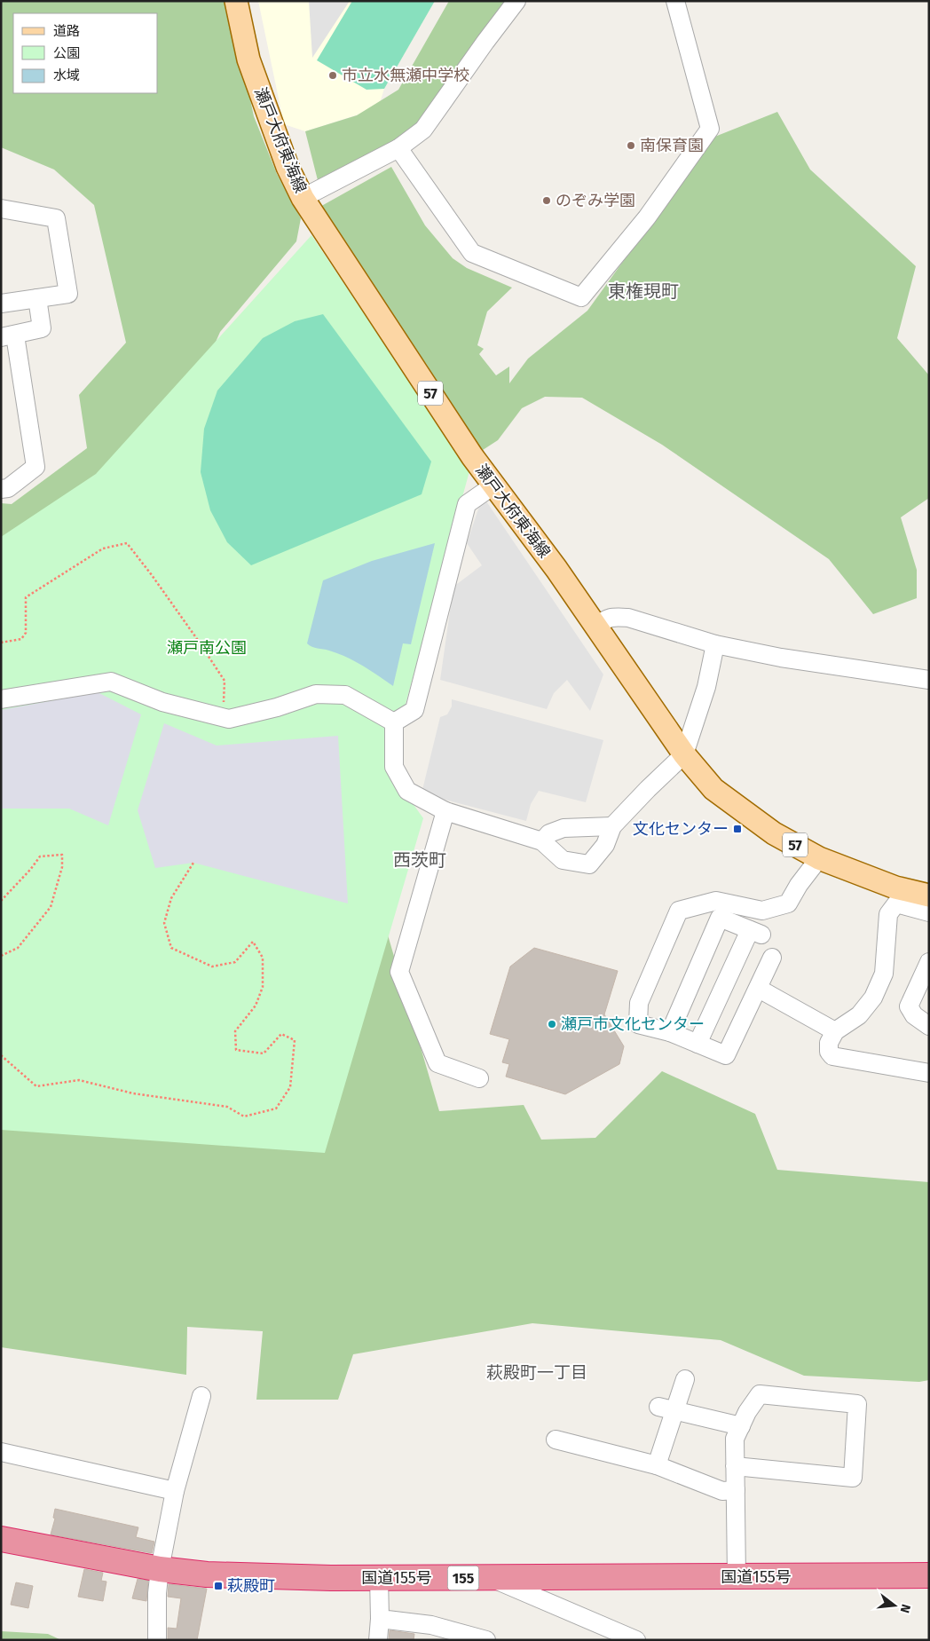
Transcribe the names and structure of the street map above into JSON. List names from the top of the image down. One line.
{"streets":{"highway":["国道155号","155"],"main road":["瀬戸大府東海線","57"]},"districts":["東権現町","西茨町","萩殿町一丁目"],"parks":["瀬戸南公園"],"places":{"other":["市立水無瀬中学校","南保育園","のぞみ学園","瀬戸市文化センター"],"transit":["文化センター","萩殿町"]},"legend":["道路","公園","水域"],"north":"right"}
